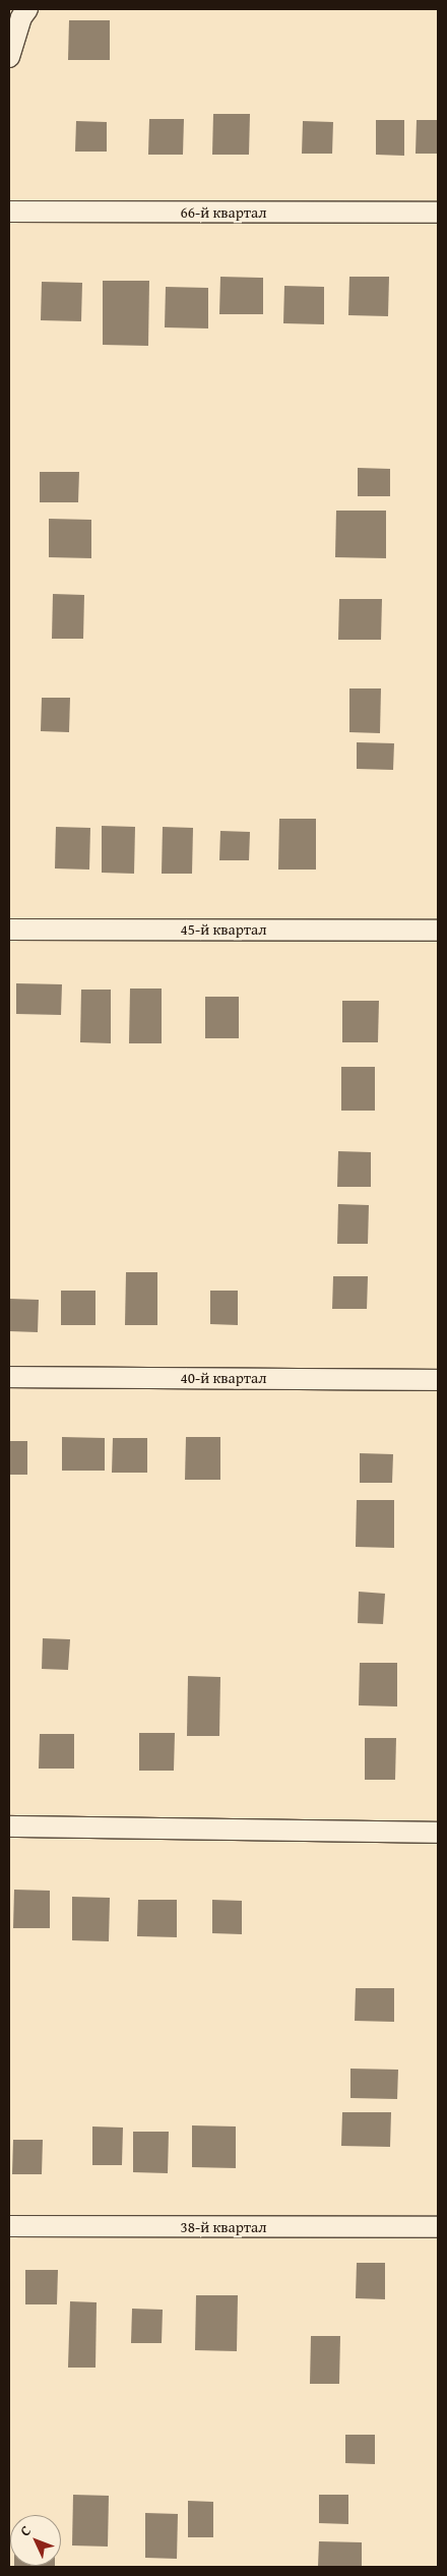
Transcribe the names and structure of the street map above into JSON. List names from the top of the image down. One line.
{"streets":{"street":["66-й квартал","45-й квартал","40-й квартал","38-й квартал"]},"north":"top left"}
